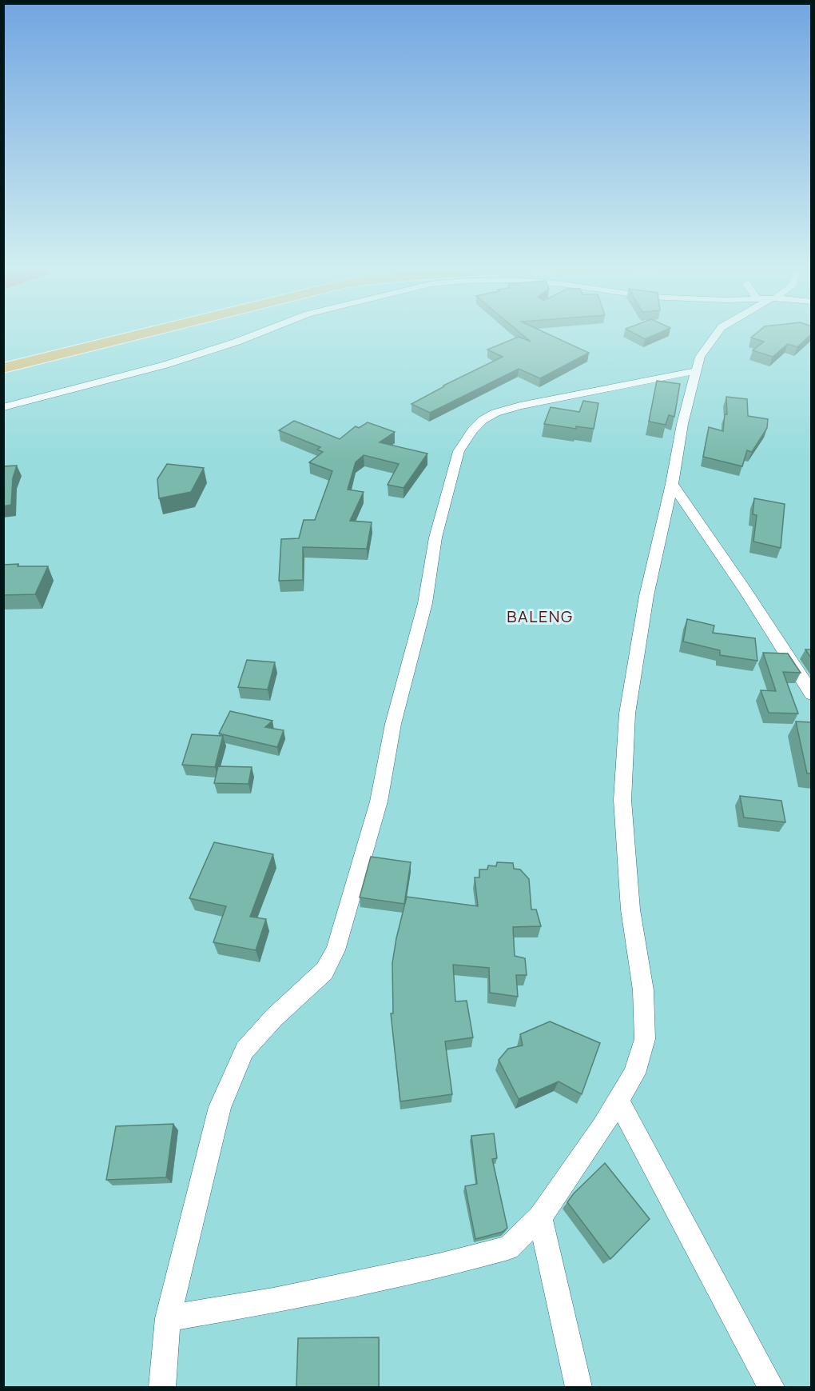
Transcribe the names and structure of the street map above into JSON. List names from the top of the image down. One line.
{"districts":["BALENG"]}
